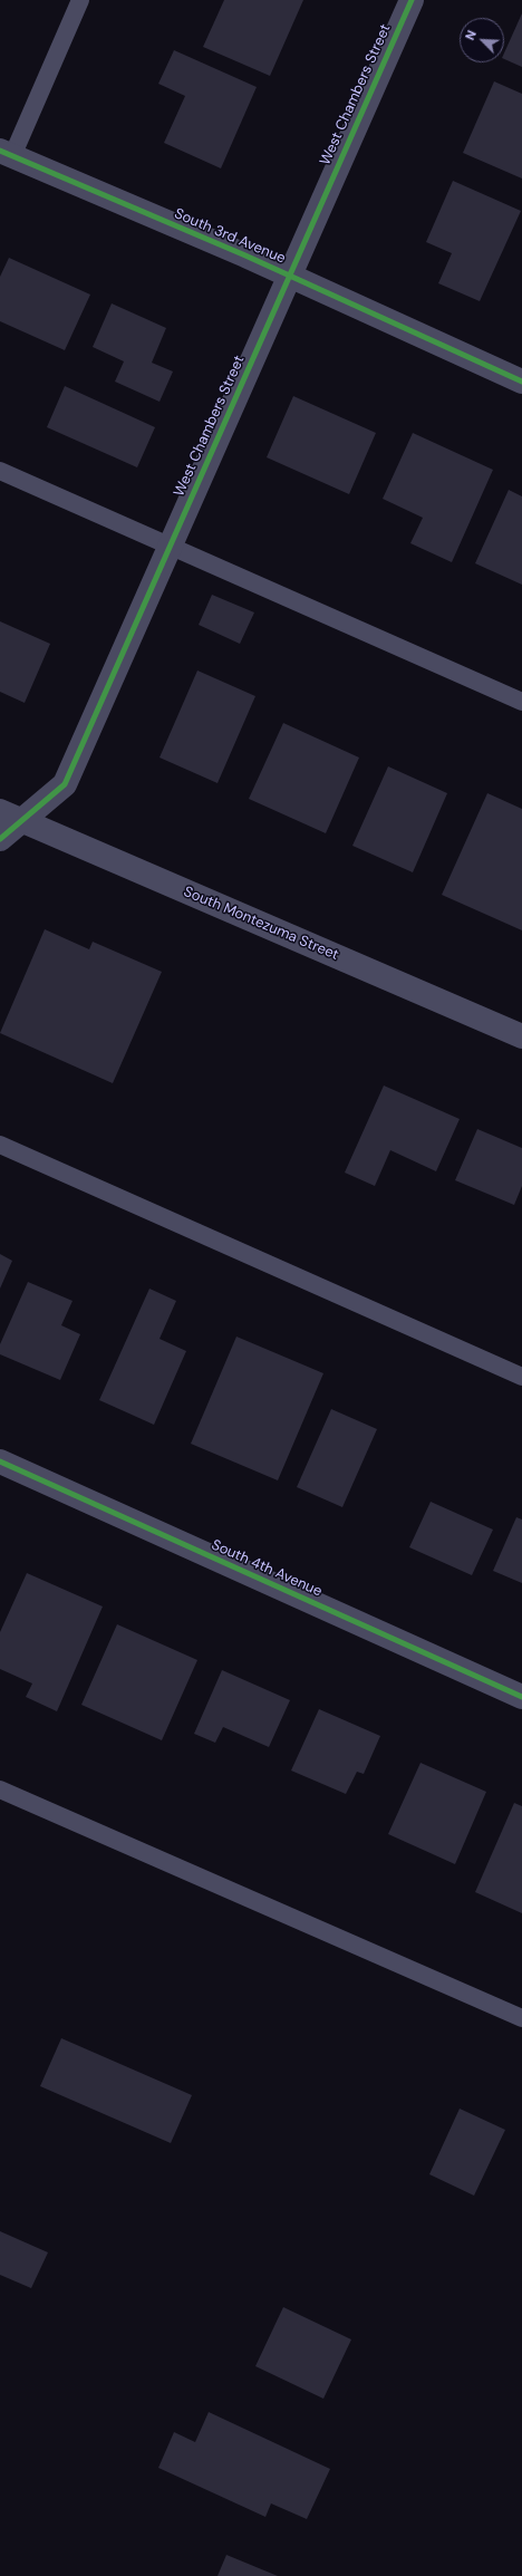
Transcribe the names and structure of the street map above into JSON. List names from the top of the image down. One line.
{"streets":{"street":["West Chambers Street","South 3rd Avenue","South Montezuma Street","South 4th Avenue"]},"crossings":[["West Chambers Street","South 3rd Avenue"],["West Chambers Street","South Montezuma Street"]],"north":"top left"}
